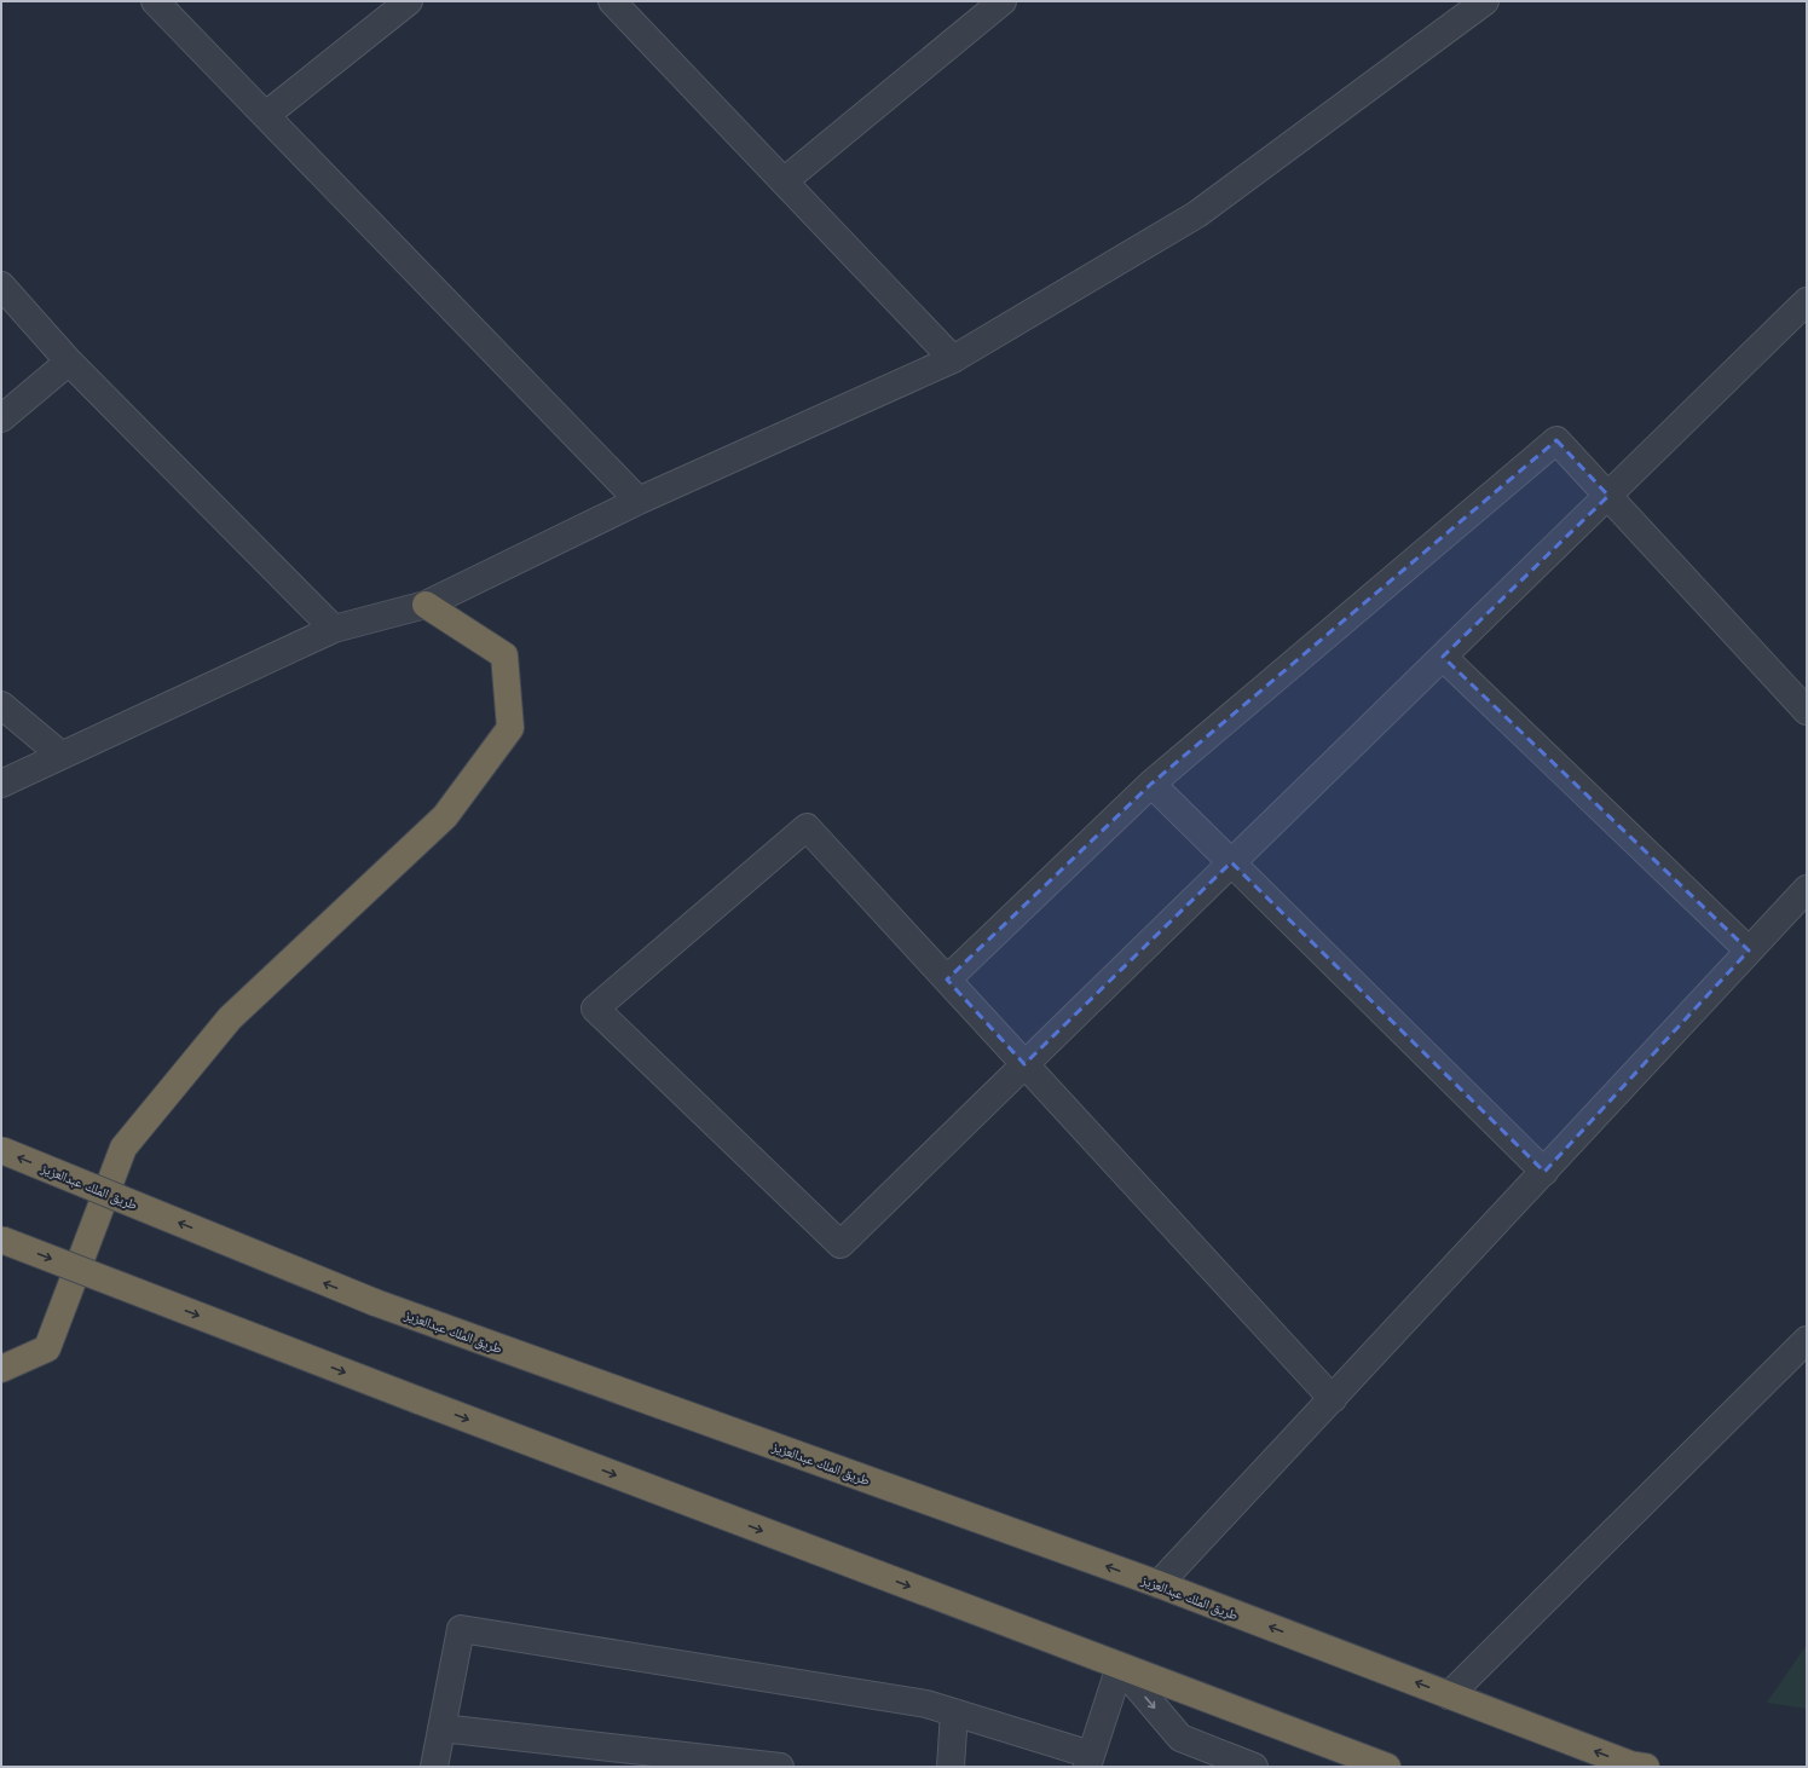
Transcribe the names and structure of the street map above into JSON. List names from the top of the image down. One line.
{"streets":{"highway":["طريق الملك عبدالعزيز"]}}
